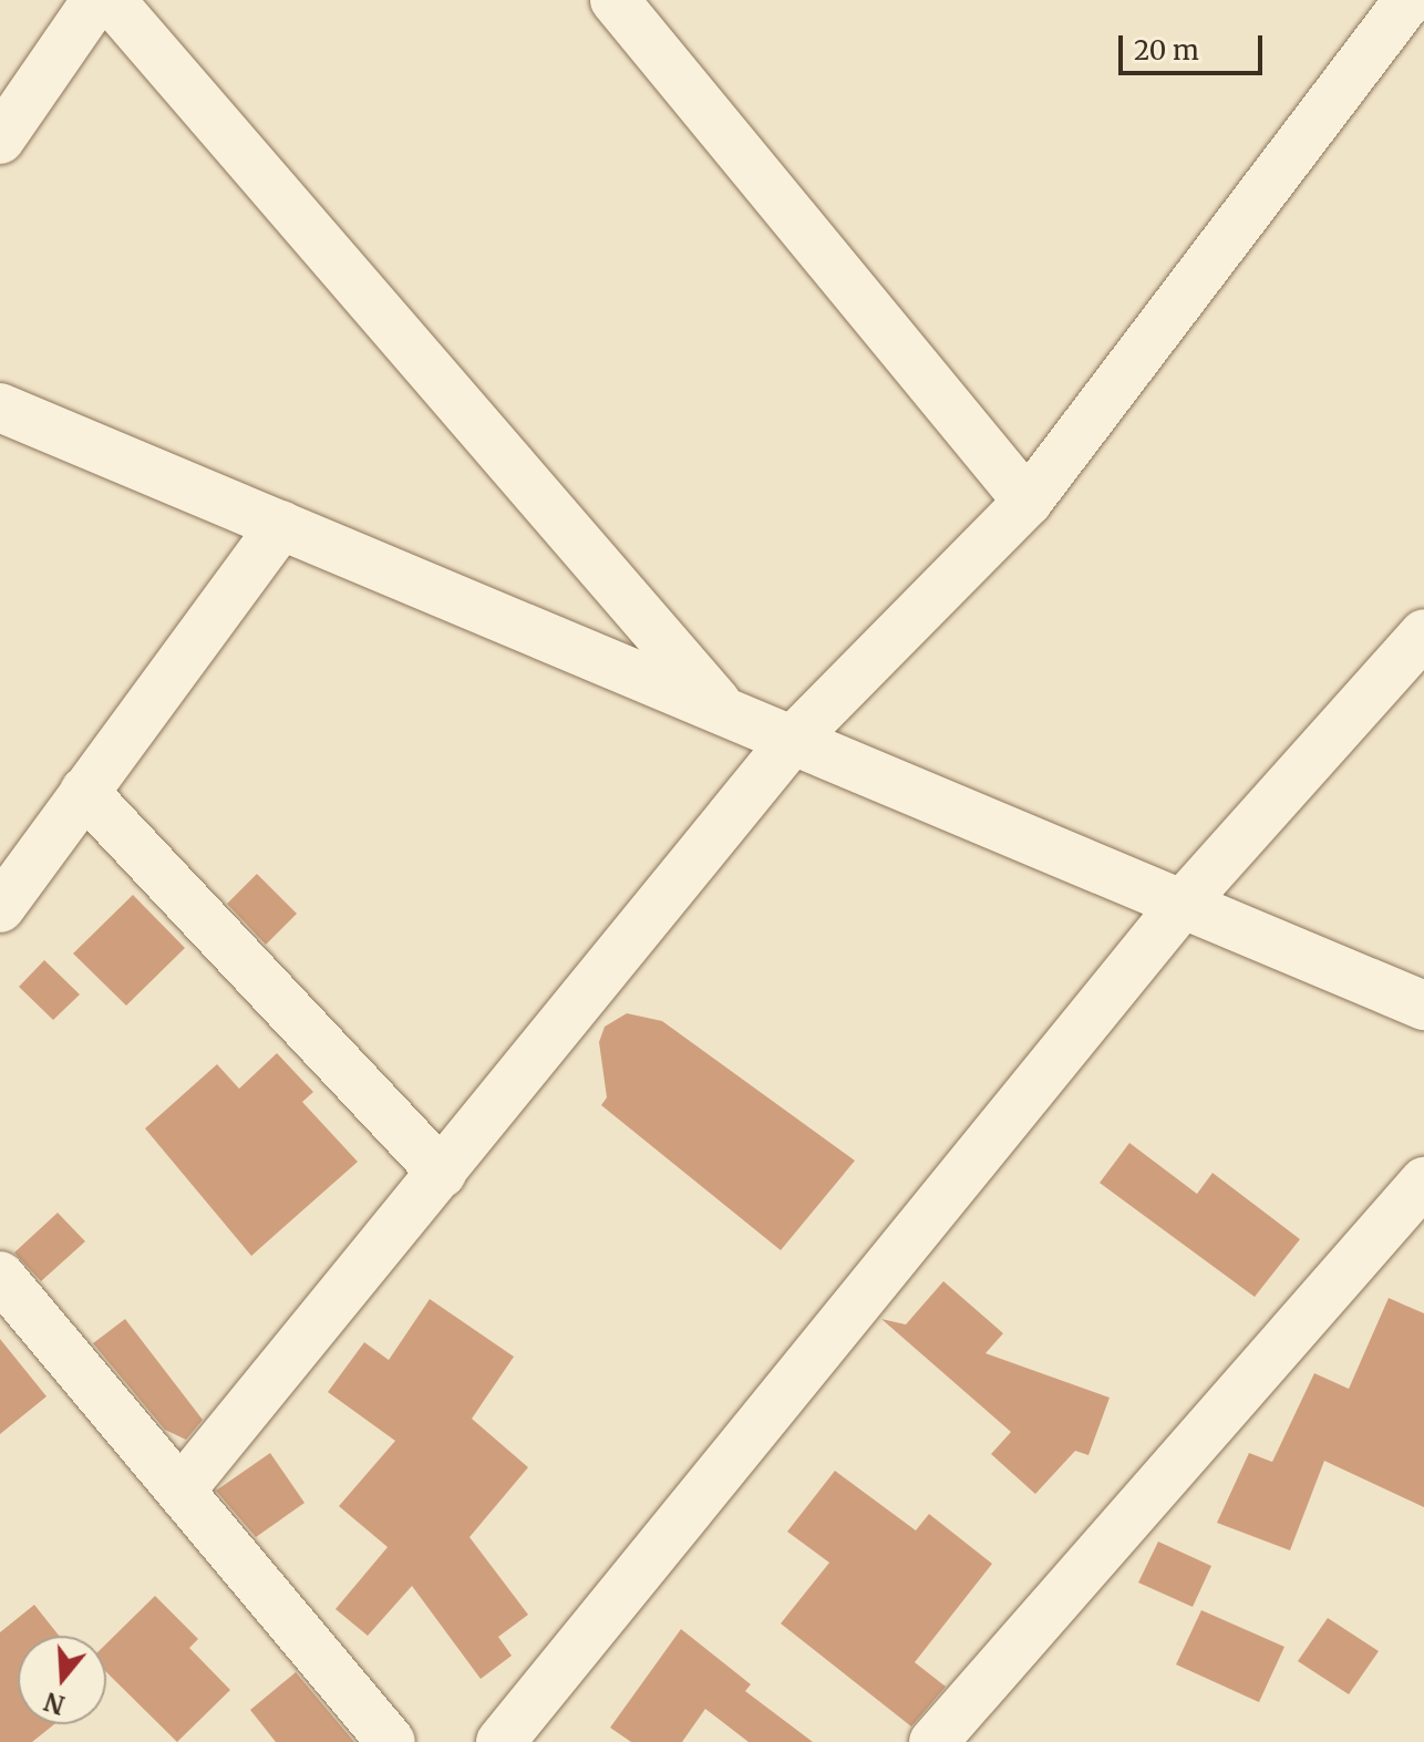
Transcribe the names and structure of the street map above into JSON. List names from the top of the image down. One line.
{"scale_bar":"20 m","north":"bottom"}
